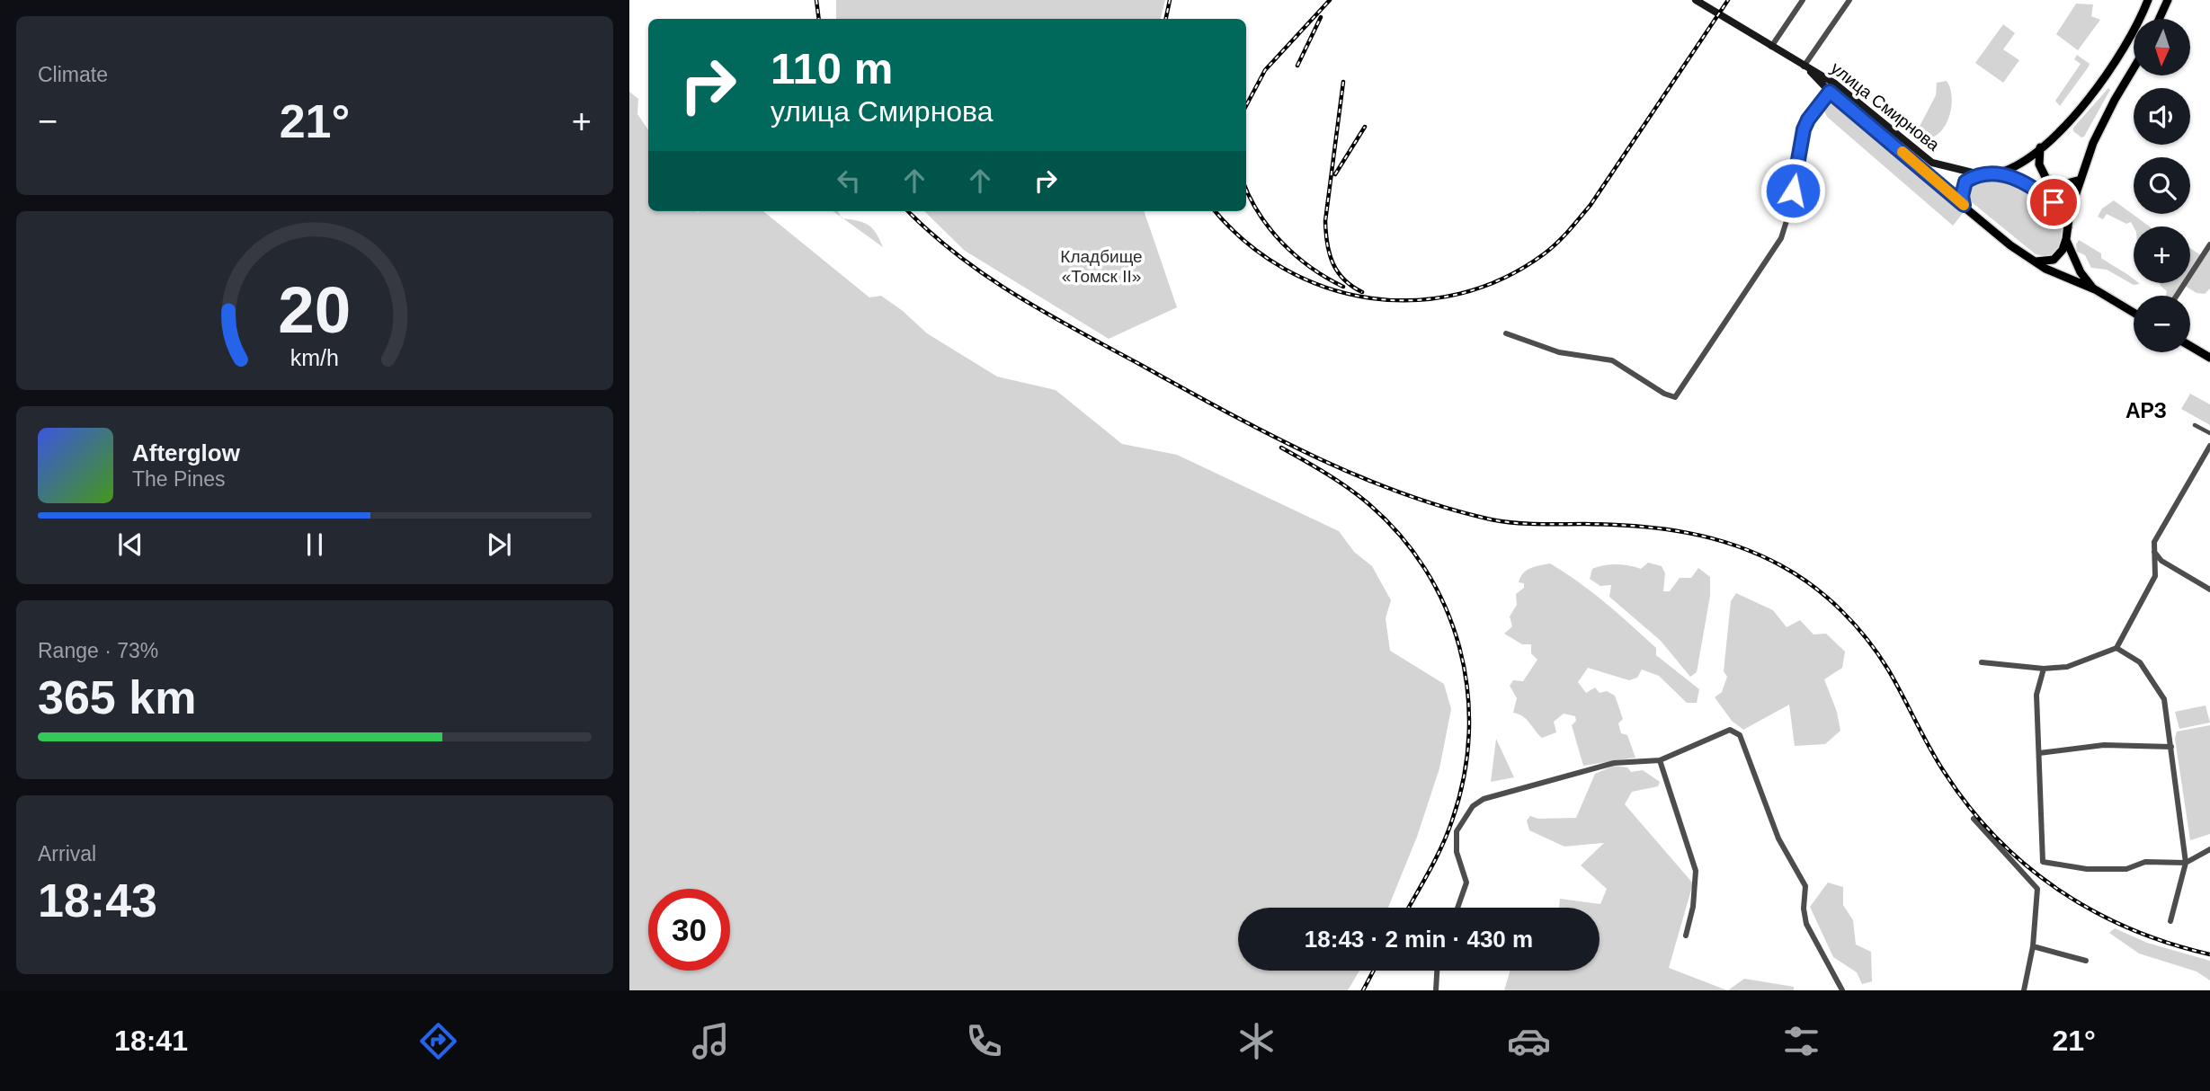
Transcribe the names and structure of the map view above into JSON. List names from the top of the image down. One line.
{"streets":{"main road":["улица Смирнова"]},"districts":["АРЗ"],"parks":["Кладбище «Томск II»"],"north":"bottom","page":{"tile":["Climate",["Range · 73%","365 km"],["Arrival","18:43"]],"map_buttons":["+","−"],"turn":["110 m","улица Смирнова"],"heat":["−","21°","+"],"song":["Afterglow","The Pines"],"limit":"30","trip":"18:43 · 2 min · 430 m","tabs":["18:41","21°"],"gauge":["20","km/h"]}}
